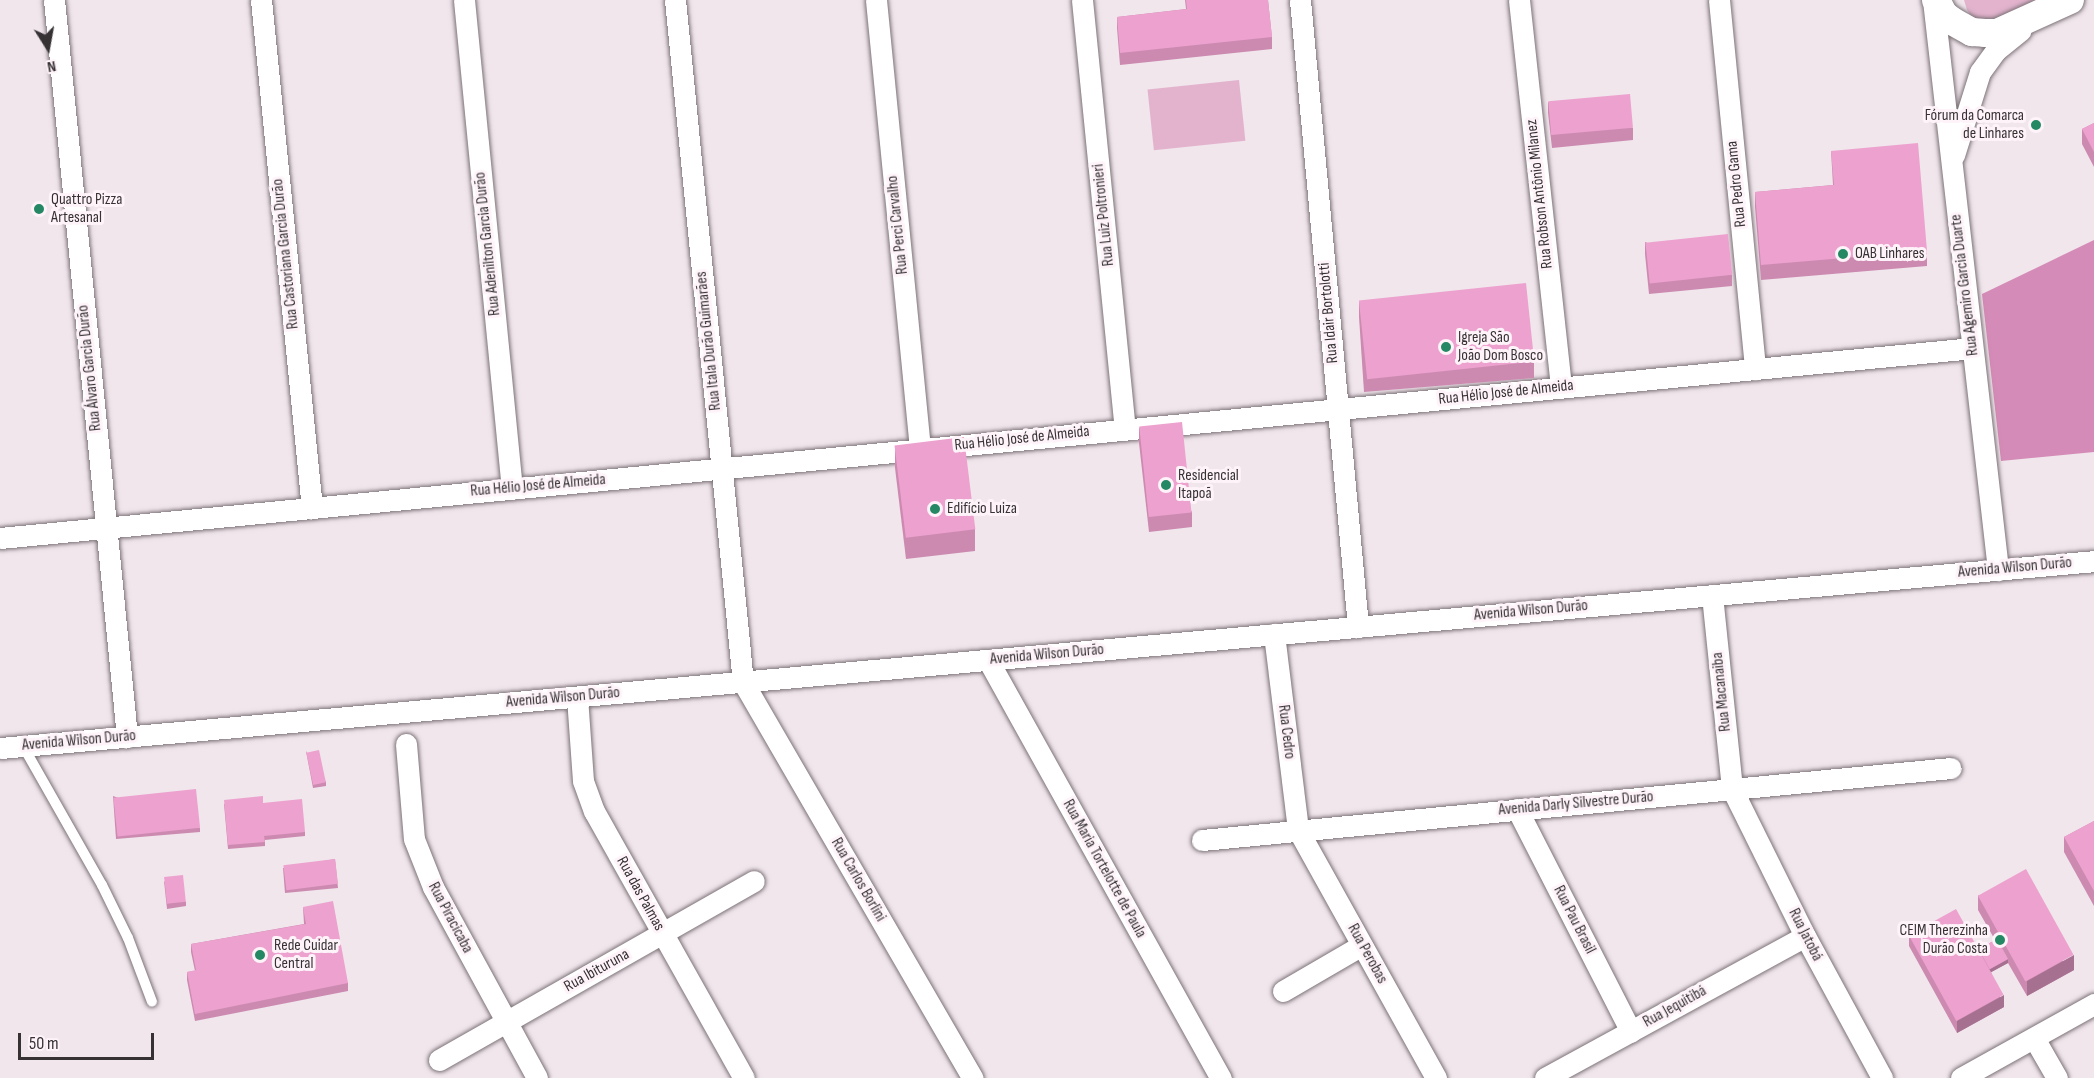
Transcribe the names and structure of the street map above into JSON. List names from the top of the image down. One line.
{"streets":{"street":["Rua Pedro Gama","Rua Robson Antônio Milanez","Rua Luiz Poltronieri","Rua Perci Carvalho","Rua Adenilton Garcia Durão","Rua Castoriana Garcia Durão","Rua Agemiro Garcia Duarte","Rua Idair Bortolotti","Rua Itala Durão Guimarães","Rua Álvaro Garcia Durão","Rua Hélio José de Almeida","Avenida Wilson Durão","Rua Macanaiba","Rua Cedro","Avenida Darly Silvestre Durão","Rua Maria Tortelotte de Paula","Rua Carlos Borlini","Rua das Palmas","Rua Piracicaba","Rua Pau Brasil","Rua Jatobá","Rua Perobas","Rua Ibituruna","Rua Jequitibá"]},"crossings":[["Rua Pedro Gama","Rua Hélio José de Almeida"],["Rua Robson Antônio Milanez","Rua Hélio José de Almeida"],["Rua Luiz Poltronieri","Rua Hélio José de Almeida"],["Rua Perci Carvalho","Rua Hélio José de Almeida"],["Rua Adenilton Garcia Durão","Rua Hélio José de Almeida"],["Rua Castoriana Garcia Durão","Rua Hélio José de Almeida"],["Rua Agemiro Garcia Duarte","Rua Hélio José de Almeida"],["Rua Agemiro Garcia Duarte","Avenida Wilson Durão"],["Rua Idair Bortolotti","Rua Hélio José de Almeida"],["Rua Idair Bortolotti","Avenida Wilson Durão"],["Rua Itala Durão Guimarães","Rua Hélio José de Almeida"],["Rua Itala Durão Guimarães","Avenida Wilson Durão"],["Rua Itala Durão Guimarães","Rua Carlos Borlini"],["Rua Álvaro Garcia Durão","Rua Hélio José de Almeida"],["Rua Álvaro Garcia Durão","Avenida Wilson Durão"],["Avenida Wilson Durão","Rua Macanaiba"],["Avenida Wilson Durão","Rua Cedro"],["Avenida Wilson Durão","Rua Maria Tortelotte de Paula"],["Avenida Wilson Durão","Rua Carlos Borlini"],["Avenida Wilson Durão","Rua das Palmas"],["Rua Macanaiba","Avenida Darly Silvestre Durão"],["Rua Macanaiba","Rua Jatobá"],["Rua Cedro","Avenida Darly Silvestre Durão"],["Rua Cedro","Rua Perobas"],["Avenida Darly Silvestre Durão","Rua Pau Brasil"],["Avenida Darly Silvestre Durão","Rua Jatobá"],["Avenida Darly Silvestre Durão","Rua Perobas"],["Rua das Palmas","Rua Ibituruna"],["Rua Piracicaba","Rua Ibituruna"],["Rua Pau Brasil","Rua Jequitibá"],["Rua Jatobá","Rua Jequitibá"]],"places":["Fórum da Comarca de Linhares","Quattro Pizza Artesanal","OAB Linhares","Igreja São João Dom Bosco","Residencial Itapoã","Edifício Luiza","CEIM Therezinha Durão Costa","Rede Cuidar Central"],"scale_bar":"50 m","north":"bottom"}
